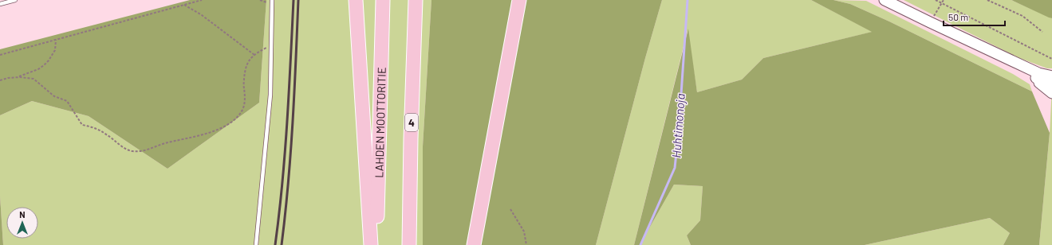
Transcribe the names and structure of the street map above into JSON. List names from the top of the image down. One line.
{"streets":{"highway":["LAHDEN MOOTTORITIE","4"]},"water":["Huhtimonoja"],"scale_bar":"50 m","north":"top"}
